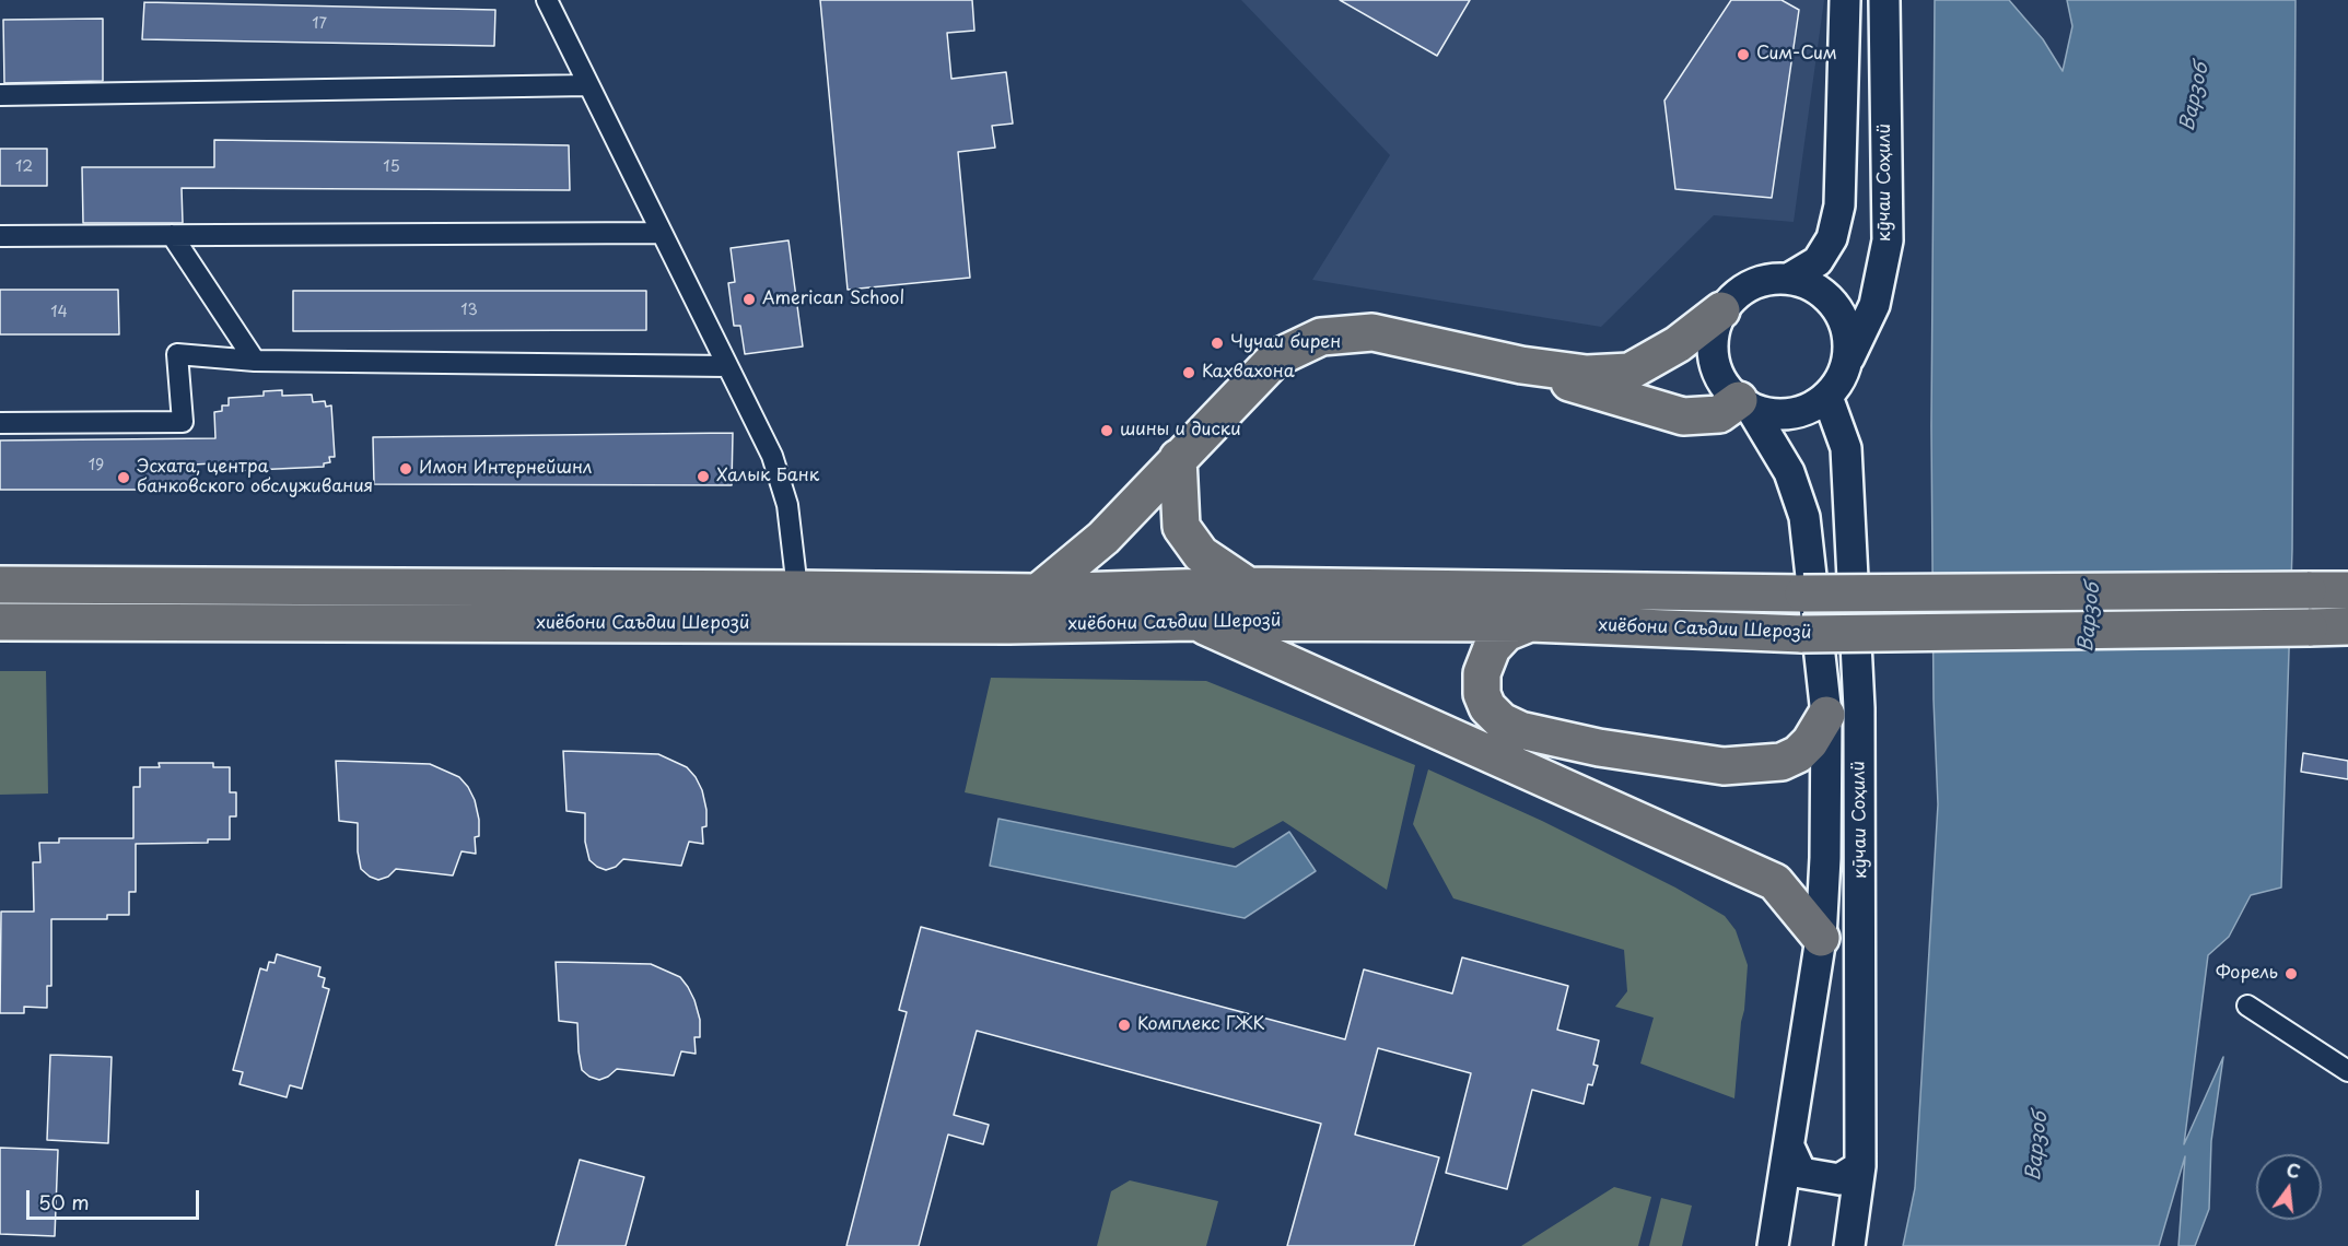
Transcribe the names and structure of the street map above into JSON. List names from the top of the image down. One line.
{"streets":{"highway":["хиёбони Саъдии Шерозӣ"],"main road":["кӯчаи Соҳилӣ"]},"water":["Варзоб"],"places":["Сим-Сим","American School","Чучаи бирен","Кахвахона","шины и диски","Имон Интернейшнл","Халык Банк","Эсхата, центра банковского обслуживания","Форель","Комплекс ГЖК"],"house_numbers":["17","12","15","13","14","19"],"scale_bar":"50 m","north":"top"}
